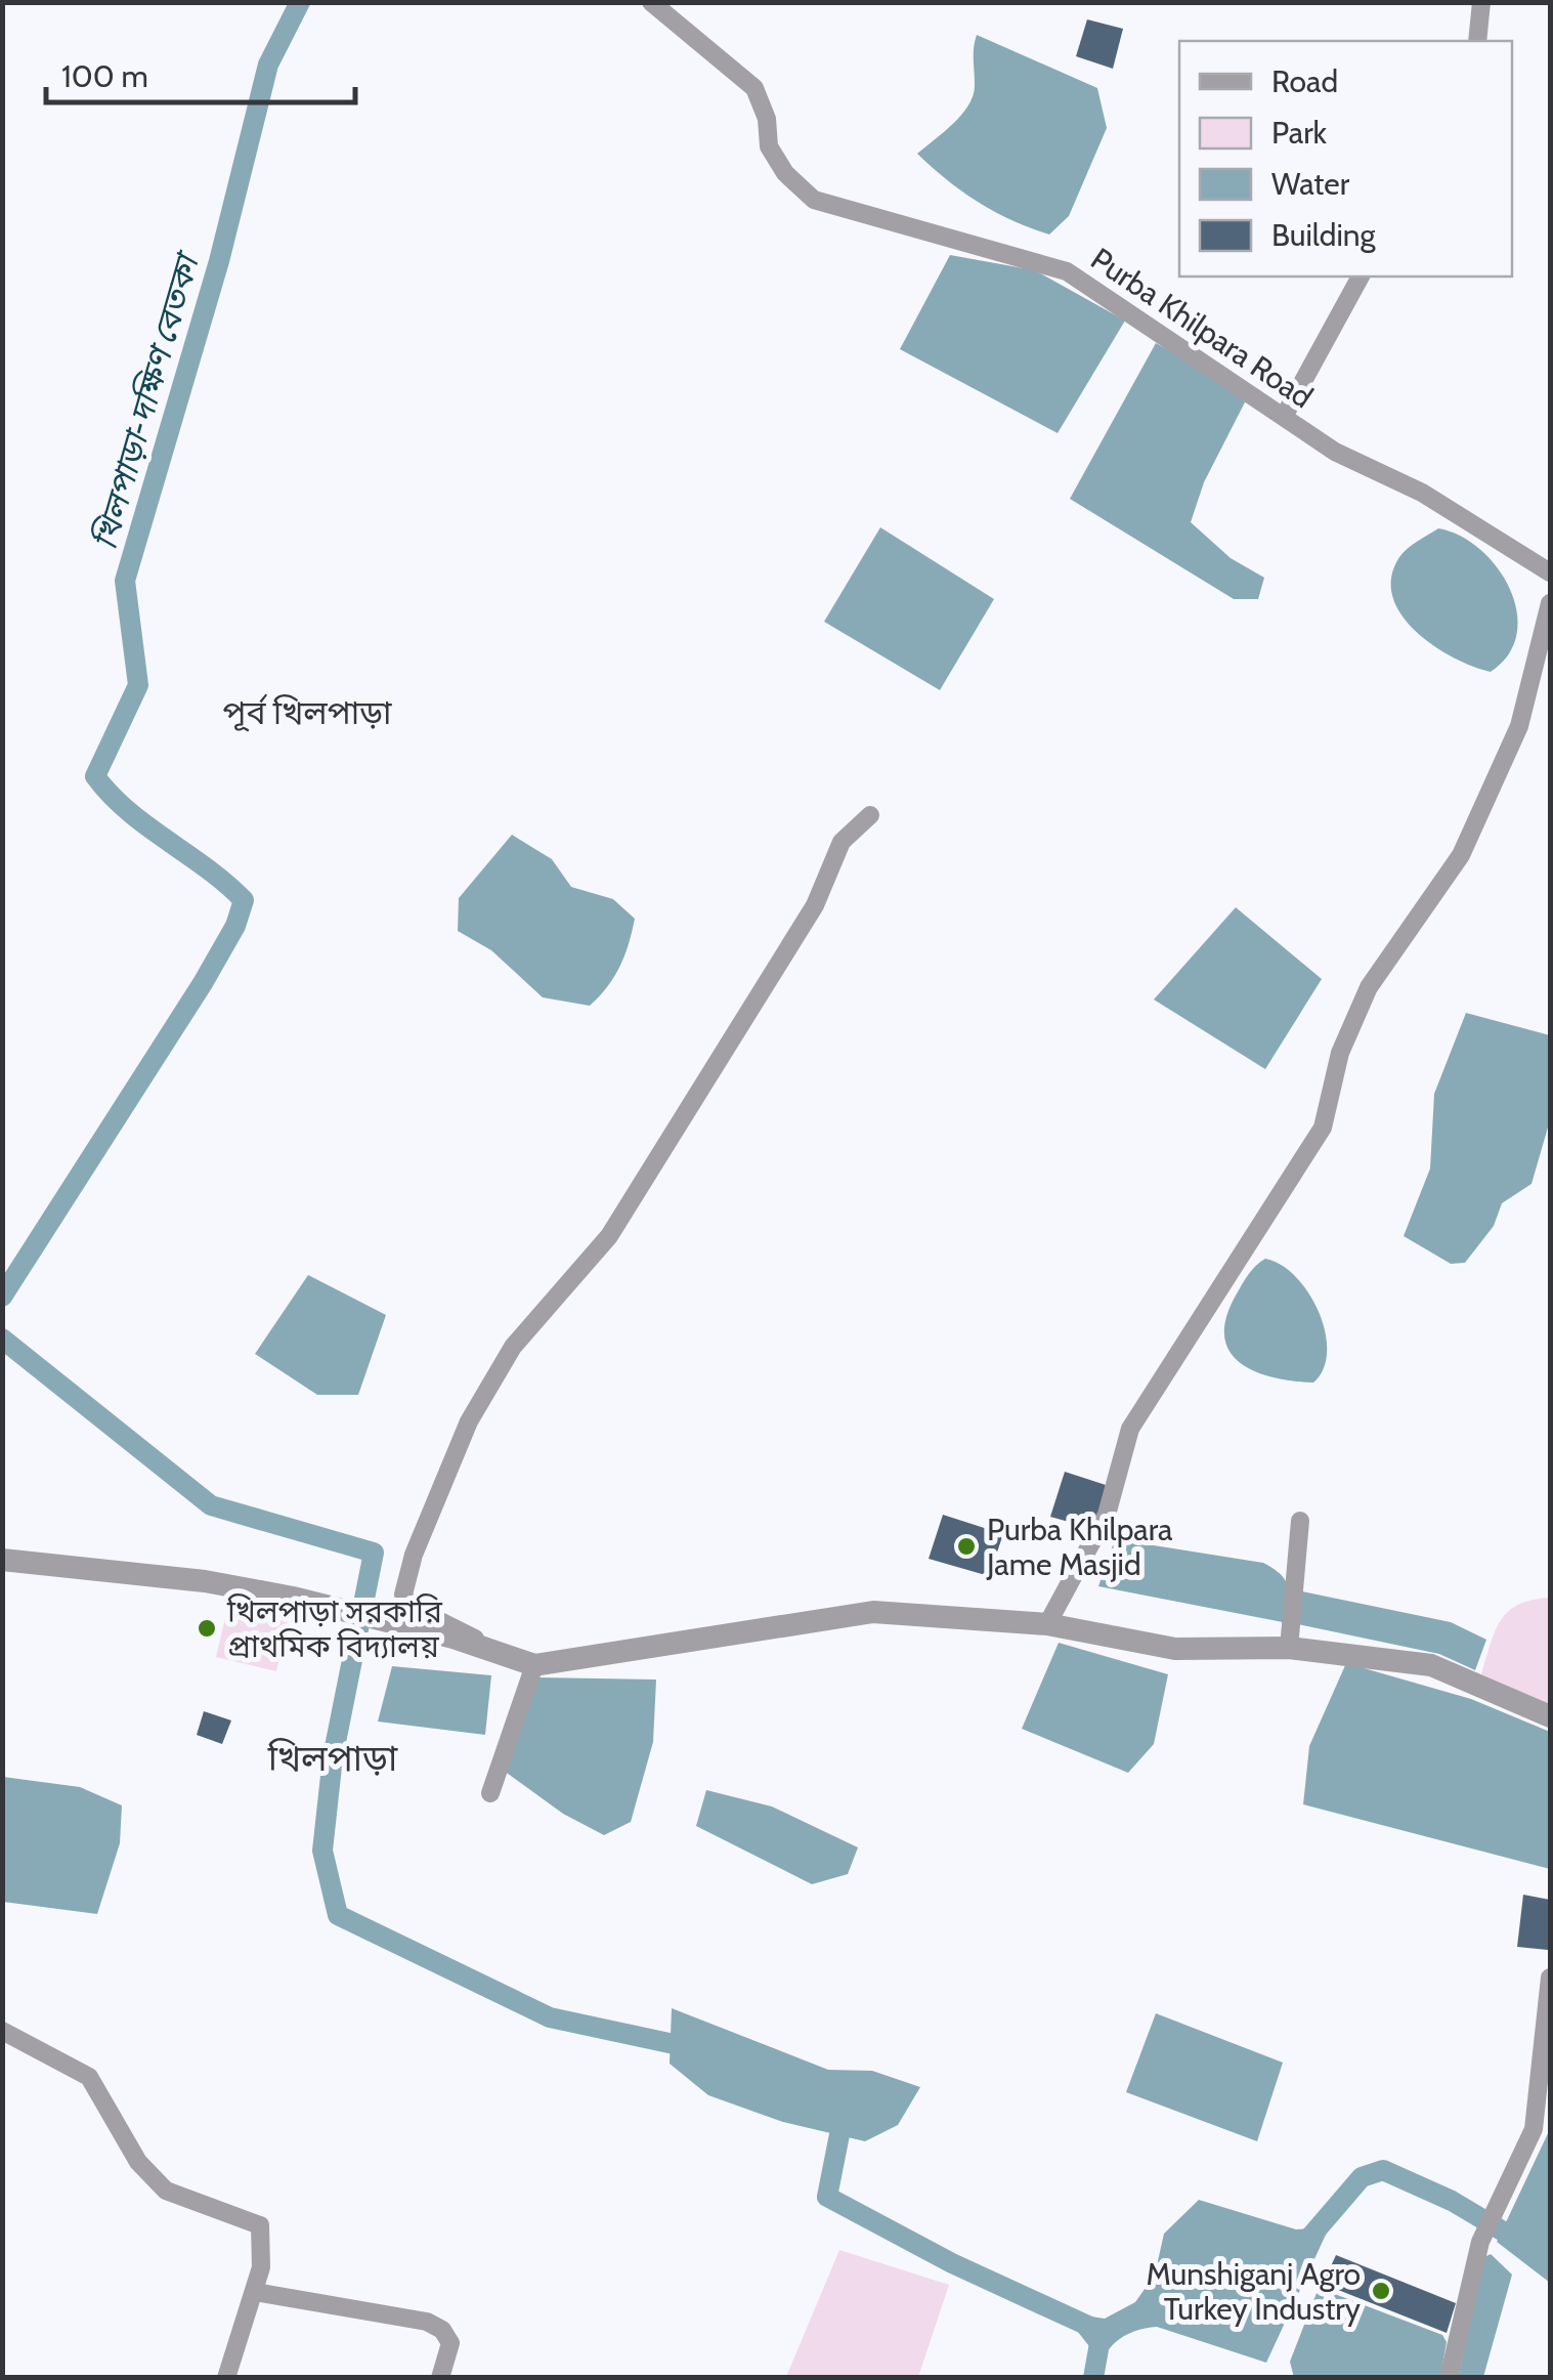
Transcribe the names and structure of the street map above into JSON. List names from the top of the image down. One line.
{"streets":{"street":["Purba Khilpara Road"]},"districts":["পূর্ব খিলপাড়া","খিলপাড়া"],"water":["খিলপাড়া-দক্ষিণ বেতকা"],"places":["Purba Khilpara Jame Masjid","খিলপাড়া সরকারি প্রাথমিক বিদ্যালয়","Munshiganj Agro Turkey Industry"],"legend":["Road","Park","Water","Building"],"scale_bar":"100 m"}
